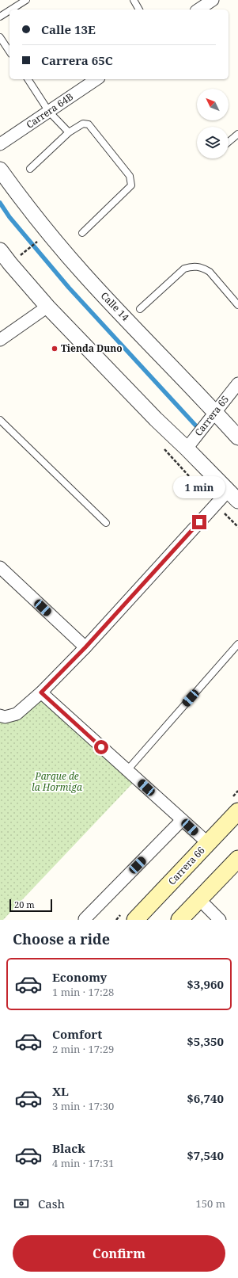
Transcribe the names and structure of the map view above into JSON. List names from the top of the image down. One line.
{"streets":{"main road":["Carrera 66"],"street":["Carrera 64B","Calle 14","Carrera 65"]},"crossings":[["Calle 14","Carrera 65"]],"parks":["Parque de la Hormiga"],"places":["Tienda Duno"],"scale_bar":"20 m","north":"top left","page":{"banner":["Calle 13E","Carrera 65C"],"bubble":"1 min","scale":"20 m","heading":"Choose a ride","list":[{"name":"Economy","note":"1 min · 17:28","value":"$3,960"},{"name":"Comfort","note":"2 min · 17:29","value":"$5,350"},{"name":"XL","note":"3 min · 17:30","value":"$6,740"},{"name":"Black","note":"4 min · 17:31","value":"$7,540"}],"pay":["Cash","150 m"],"buttons":"Confirm"}}
